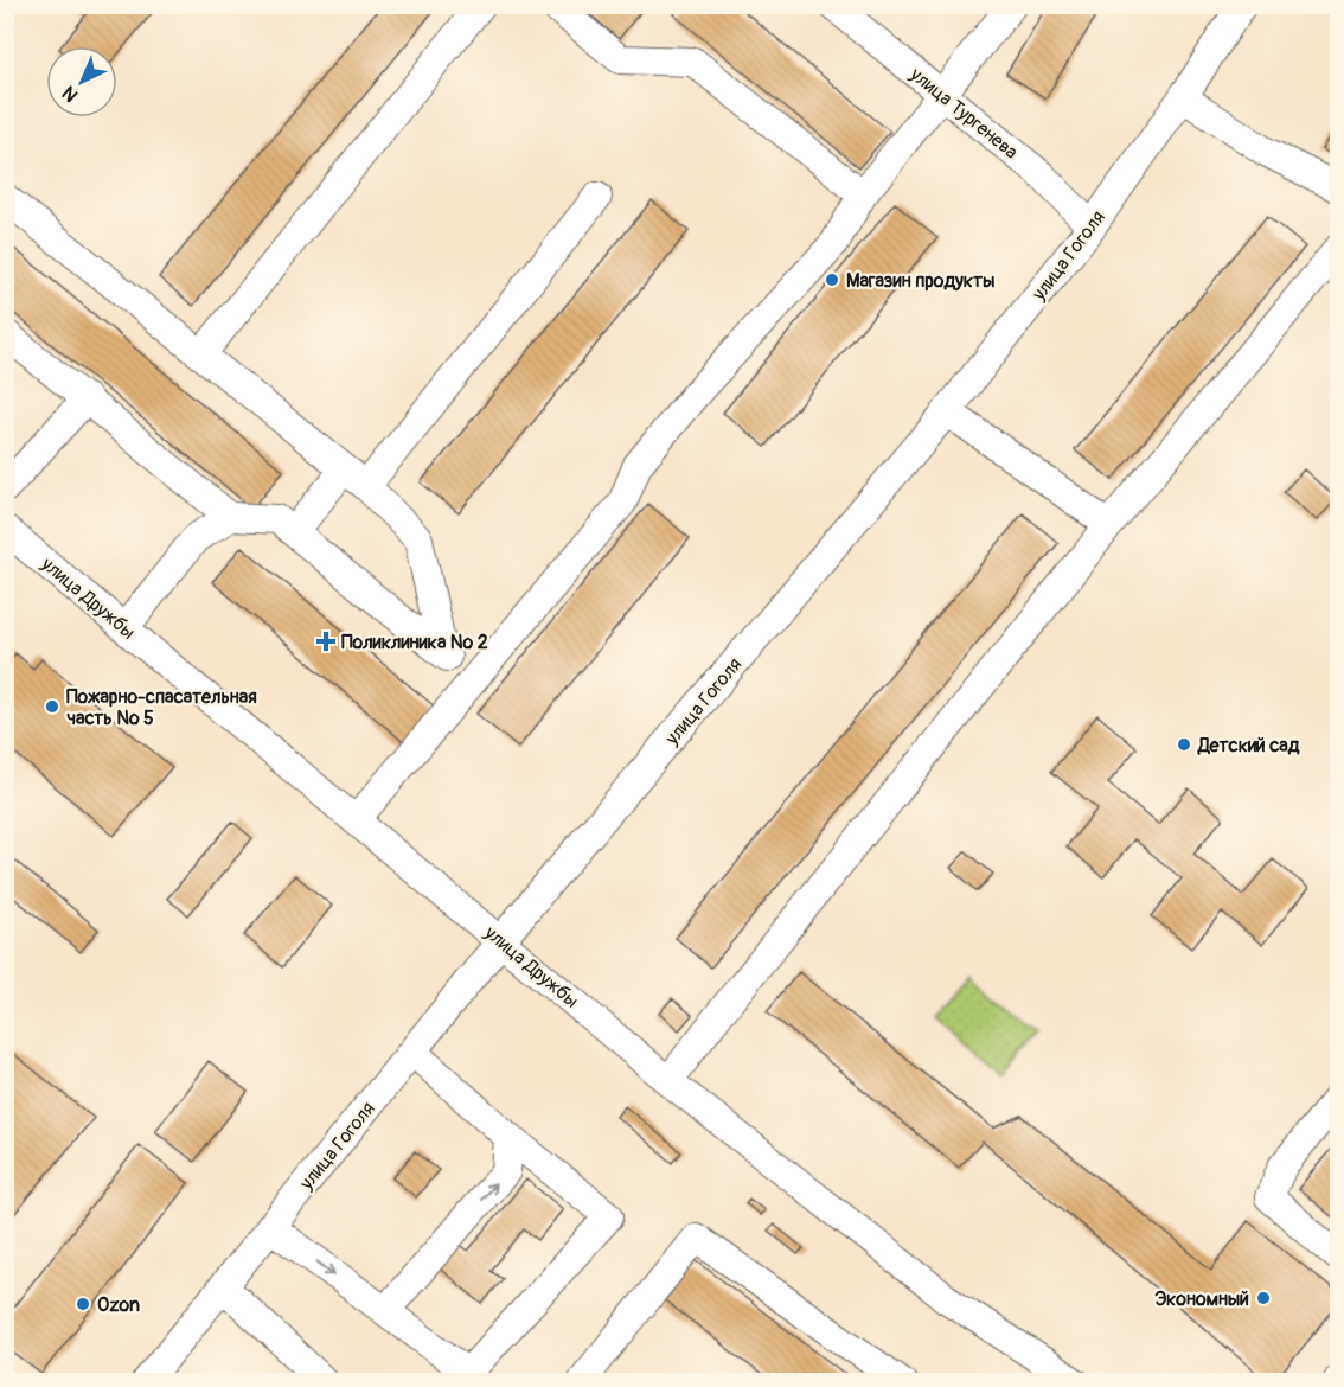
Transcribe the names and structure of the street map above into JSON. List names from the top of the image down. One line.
{"streets":{"street":["улица Тургенева","улица Гоголя","улица Дружбы"]},"crossings":[["улица Тургенева","улица Гоголя"],["улица Гоголя","улица Дружбы"]],"places":{"other":["Магазин продукты","Пожарно-спасательная часть № 5","Детский сад","Экономный","Ozon"],"health":["Поликлиника № 2"]},"north":"bottom left"}
